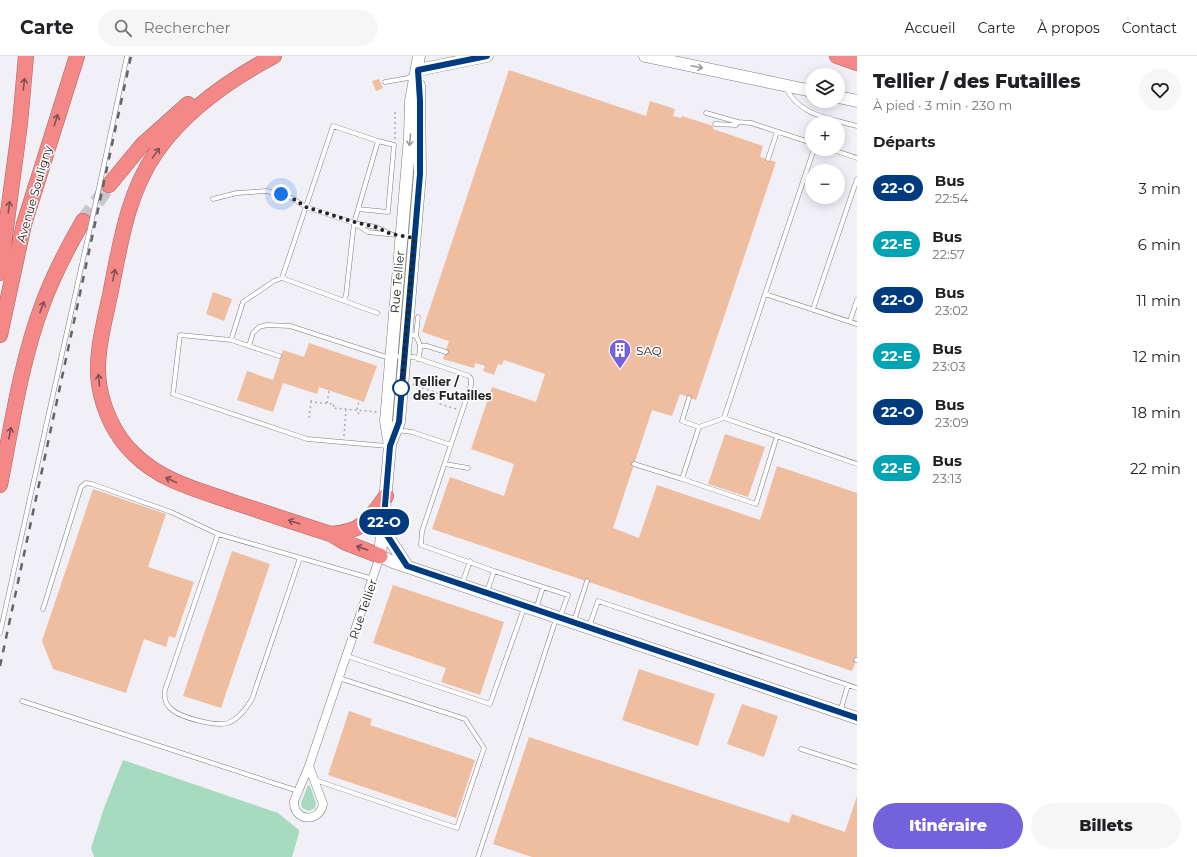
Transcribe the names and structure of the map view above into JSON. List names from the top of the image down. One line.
{"streets":{"highway":["Avenue Souligny"],"street":["Rue Tellier"]},"places":{"building":["SAQ"],"other":["Tellier / des Futailles"]},"lines":["bus line 22-O"],"page":{"header":"Carte","search":"Rechercher","nav":["Accueil","Carte","À propos","Contact"],"on_map":"22-O","heading":[["Tellier / des Futailles","À pied · 3 min · 230 m"],"Départs"],"map_buttons":["+","−"],"list":[{"mark":"22-O","name":"Bus","note":"22:54","value":"3 min"},{"mark":"22-E","name":"Bus","note":"22:57","value":"6 min"},{"mark":"22-O","name":"Bus","note":"23:02","value":"11 min"},{"mark":"22-E","name":"Bus","note":"23:03","value":"12 min"},{"mark":"22-O","name":"Bus","note":"23:09","value":"18 min"},{"mark":"22-E","name":"Bus","note":"23:13","value":"22 min"}],"buttons":["Itinéraire","Billets"]}}
